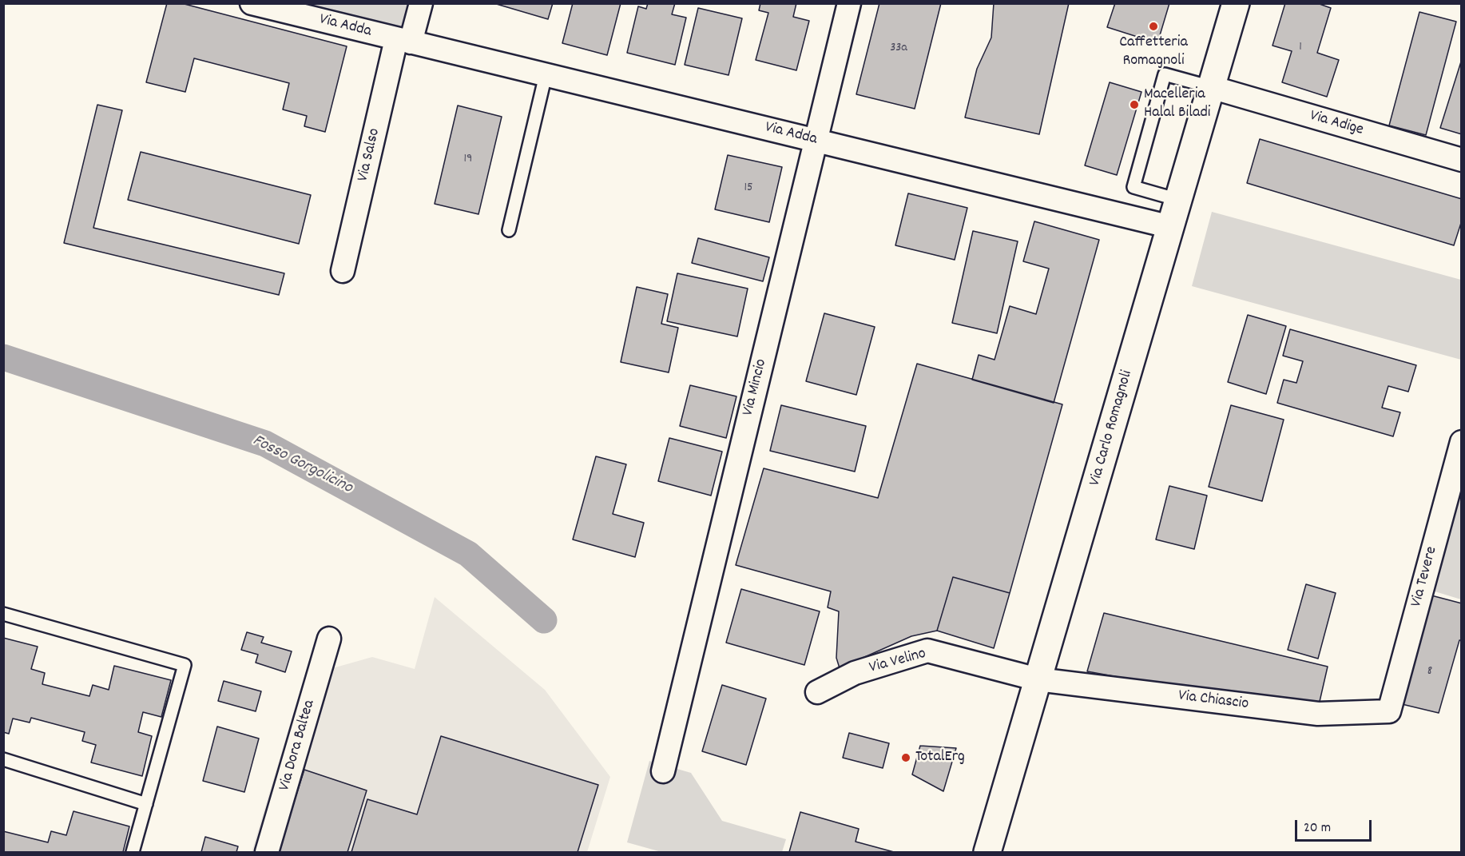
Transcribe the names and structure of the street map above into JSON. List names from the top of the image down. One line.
{"streets":{"main road":["Via Carlo Romagnoli"],"street":["Via Adda","Via Adige","Via Salso","Via Mincio","Via Tevere","Via Velino","Via Chiascio","Via Dora Baltea"]},"crossings":[["Via Adda","Via Salso"],["Via Adda","Via Mincio"],["Via Adda","Via Carlo Romagnoli"],["Via Adige","Via Carlo Romagnoli"],["Via Carlo Romagnoli","Via Velino"],["Via Carlo Romagnoli","Via Chiascio"],["Via Tevere","Via Chiascio"],["Via Velino","Via Chiascio"]],"water":["Fosso Gorgolicino"],"places":["Caffetteria Romagnoli","Macelleria Halal Biladi","TotalErg"],"house_numbers":["1","33a","19","15","8"],"scale_bar":"20 m"}
